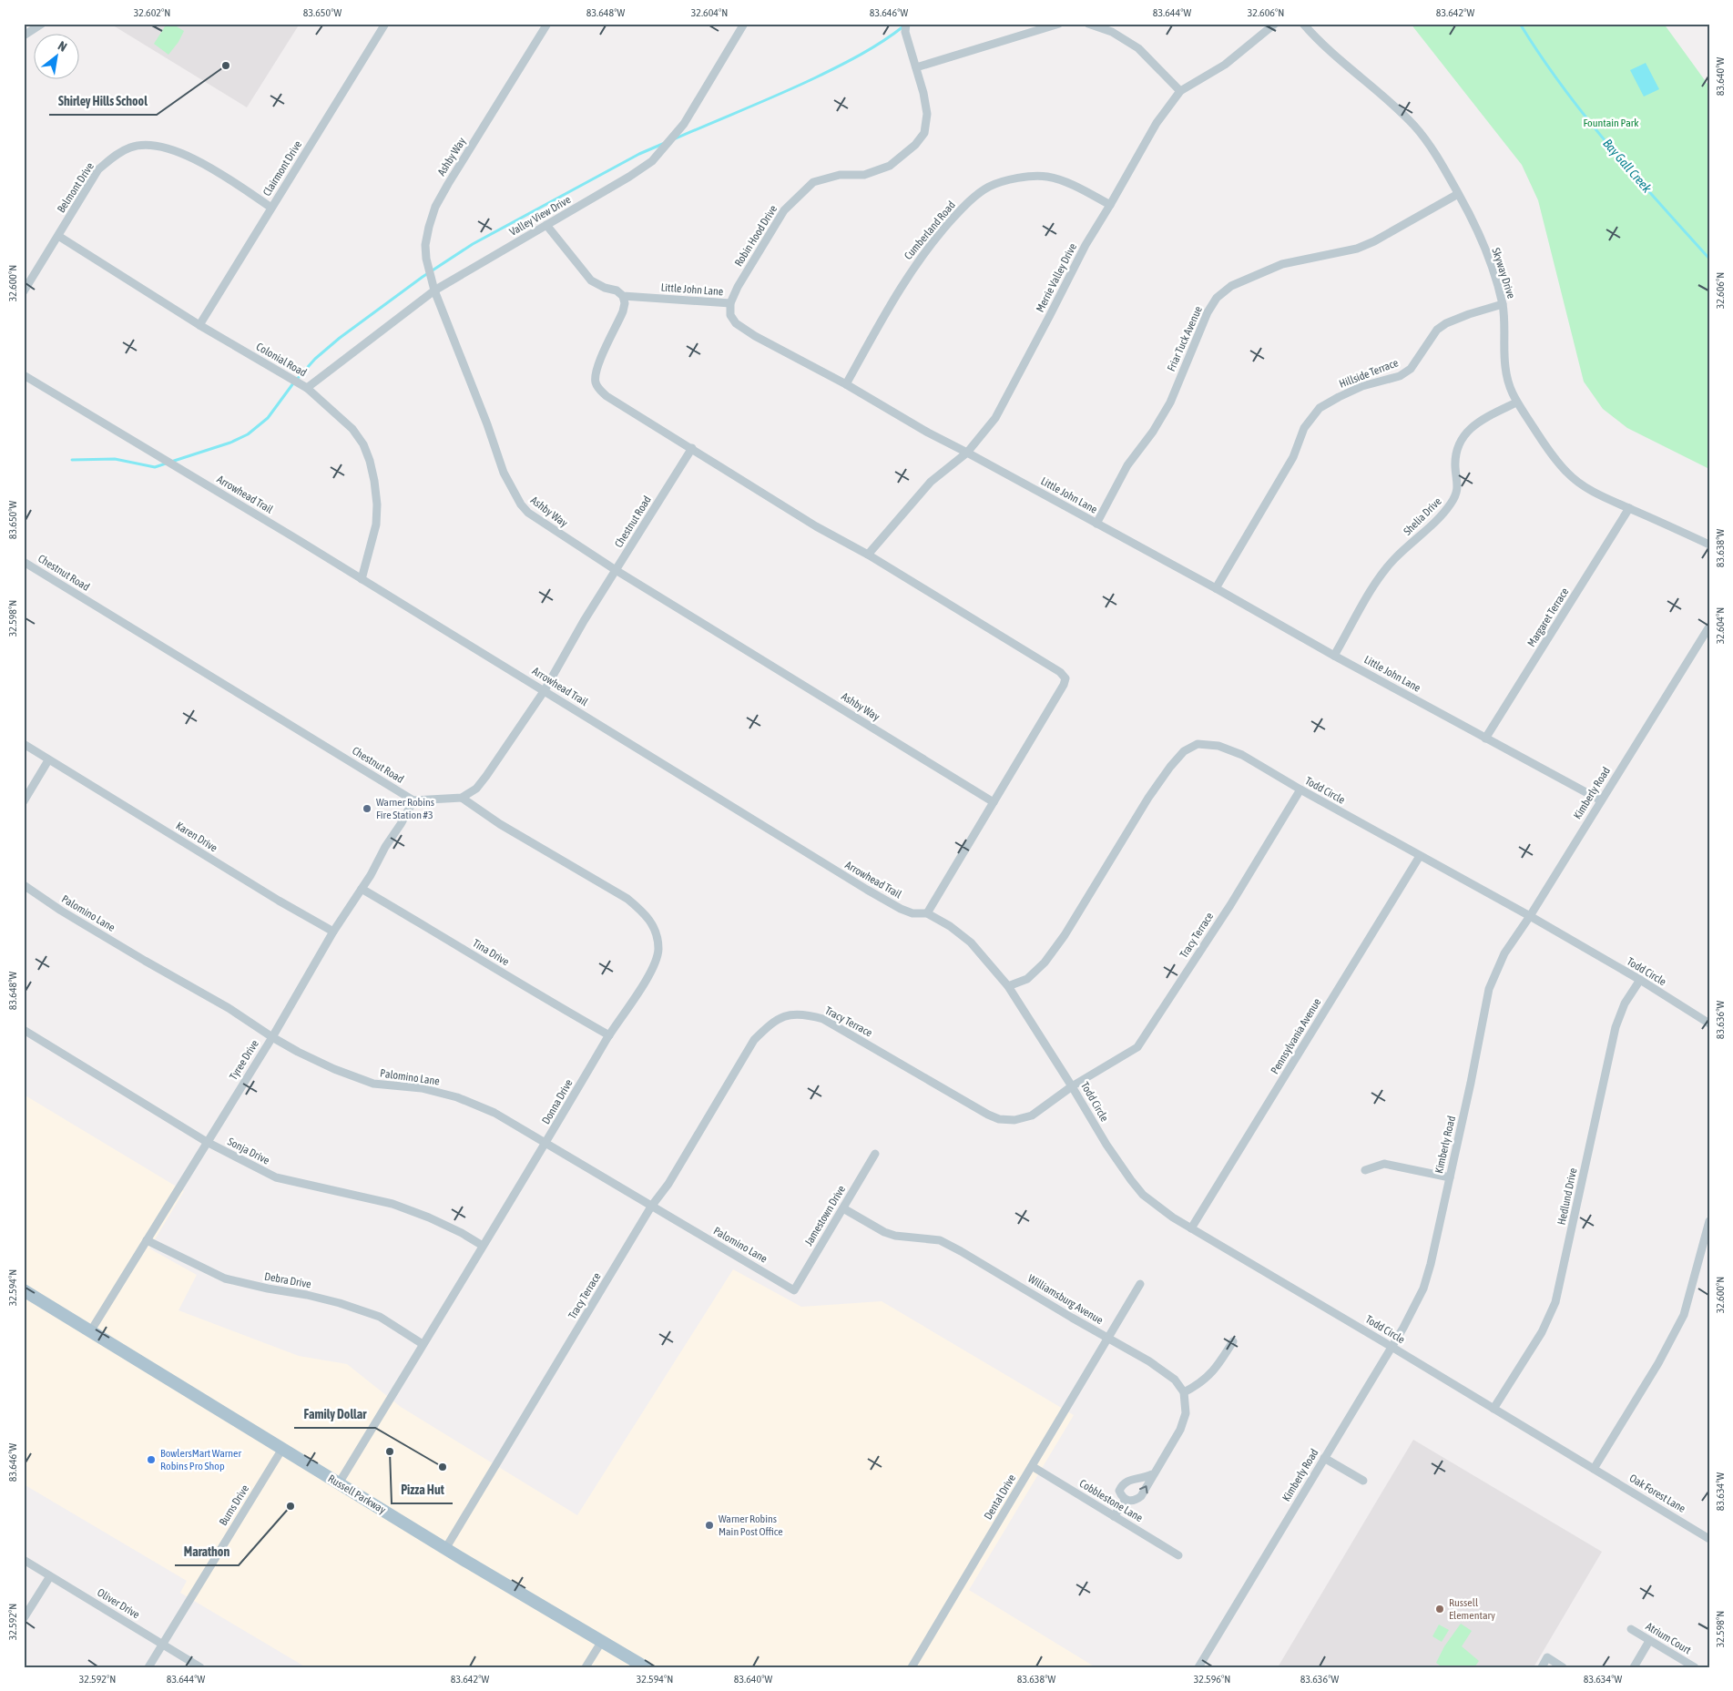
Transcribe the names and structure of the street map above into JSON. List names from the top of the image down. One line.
{"streets":{"main road":["Russell Parkway"],"street":["Ashby Way","Clairmont Drive","Belmont Drive","Valley View Drive","Cumberland Road","Robin Hood Drive","Skyway Drive","Merrie Valley Drive","Little John Lane","Friar Tuck Avenue","Colonial Road","Hillside Terrace","Arrowhead Trail","Shelia Drive","Chestnut Road","Margaret Terrace","Todd Circle","Kimberly Road","Karen Drive","Palomino Lane","Tracy Terrace","Tina Drive","Pennsylvania Avenue","Tyree Drive","Donna Drive","Sonja Drive","Hedlund Drive","Jamestown Drive","Debra Drive","Williamsburg Avenue","Oak Forest Lane","Dental Drive","Cobblestone Lane","Burns Drive","Oliver Drive","Atrium Court"]},"crossings":[["Ashby Way","Valley View Drive"],["Ashby Way","Chestnut Road"],["Clairmont Drive","Belmont Drive"],["Clairmont Drive","Colonial Road"],["Belmont Drive","Colonial Road"],["Valley View Drive","Little John Lane"],["Valley View Drive","Colonial Road"],["Cumberland Road","Merrie Valley Drive"],["Cumberland Road","Little John Lane"],["Robin Hood Drive","Little John Lane"],["Skyway Drive","Friar Tuck Avenue"],["Skyway Drive","Hillside Terrace"],["Skyway Drive","Shelia Drive"],["Skyway Drive","Margaret Terrace"],["Merrie Valley Drive","Little John Lane"],["Little John Lane","Friar Tuck Avenue"],["Little John Lane","Hillside Terrace"],["Little John Lane","Shelia Drive"],["Little John Lane","Margaret Terrace"],["Little John Lane","Kimberly Road"],["Colonial Road","Arrowhead Trail"],["Arrowhead Trail","Chestnut Road"],["Arrowhead Trail","Todd Circle"],["Chestnut Road","Tyree Drive"],["Chestnut Road","Donna Drive"],["Todd Circle","Kimberly Road"],["Todd Circle","Tracy Terrace"],["Todd Circle","Pennsylvania Avenue"],["Todd Circle","Hedlund Drive"],["Todd Circle","Oak Forest Lane"],["Karen Drive","Tyree Drive"],["Palomino Lane","Tracy Terrace"],["Palomino Lane","Tyree Drive"],["Palomino Lane","Donna Drive"],["Palomino Lane","Jamestown Drive"],["Tracy Terrace","Russell Parkway"],["Tina Drive","Tyree Drive"],["Tina Drive","Donna Drive"],["Tyree Drive","Sonja Drive"],["Tyree Drive","Debra Drive"],["Tyree Drive","Russell Parkway"],["Donna Drive","Sonja Drive"],["Donna Drive","Debra Drive"],["Donna Drive","Russell Parkway"],["Jamestown Drive","Williamsburg Avenue"],["Williamsburg Avenue","Dental Drive"],["Russell Parkway","Burns Drive"],["Dental Drive","Cobblestone Lane"],["Burns Drive","Oliver Drive"]],"water":["Bay Gall Creek"],"parks":["Fountain Park"],"places":["Shirley Hills School","Warner Robins Fire Station #3","Pizza Hut","BowlersMart Warner Robins Pro Shop","Family Dollar","Marathon","Warner Robins Main Post Office","Russell Elementary"],"north":"top right","coordinates":["32.602°N","83.650°W","83.648°W","32.604°N","83.646°W","83.644°W","32.606°N","83.642°W","83.640°W","32.600°N","83.638°W","32.598°N","83.636°W","32.594°N","83.634°W","32.592°N","32.596°N"]}
